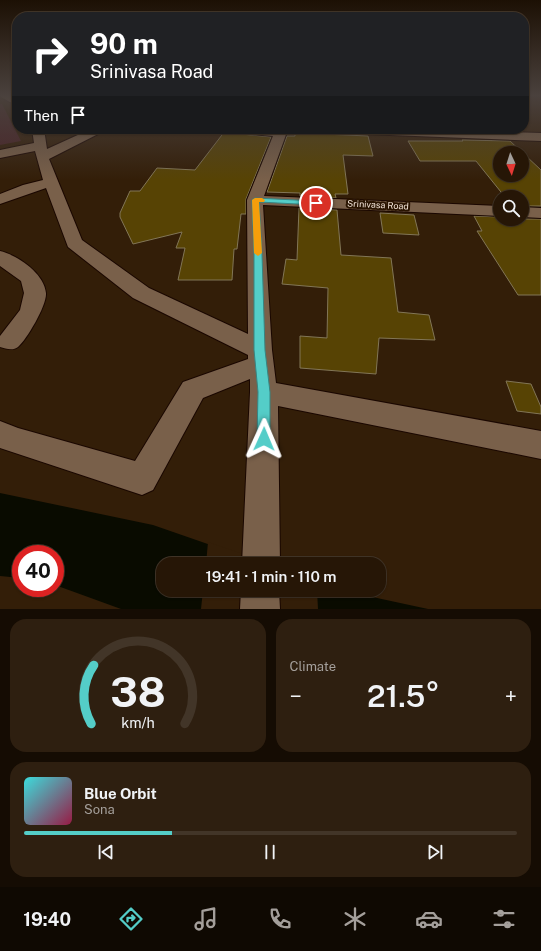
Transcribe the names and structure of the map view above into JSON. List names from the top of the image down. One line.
{"streets":{"street":["Srinivasa Road"]},"north":"bottom","page":{"turn":["90 m","Srinivasa Road"],"then":"Then","limit":"40","trip":"19:41 · 1 min · 110 m","tile":"Climate","heat":["−","21.5°","+"],"song":["Blue Orbit","Sona"],"tabs":"19:40","gauge":["38","km/h"]}}
